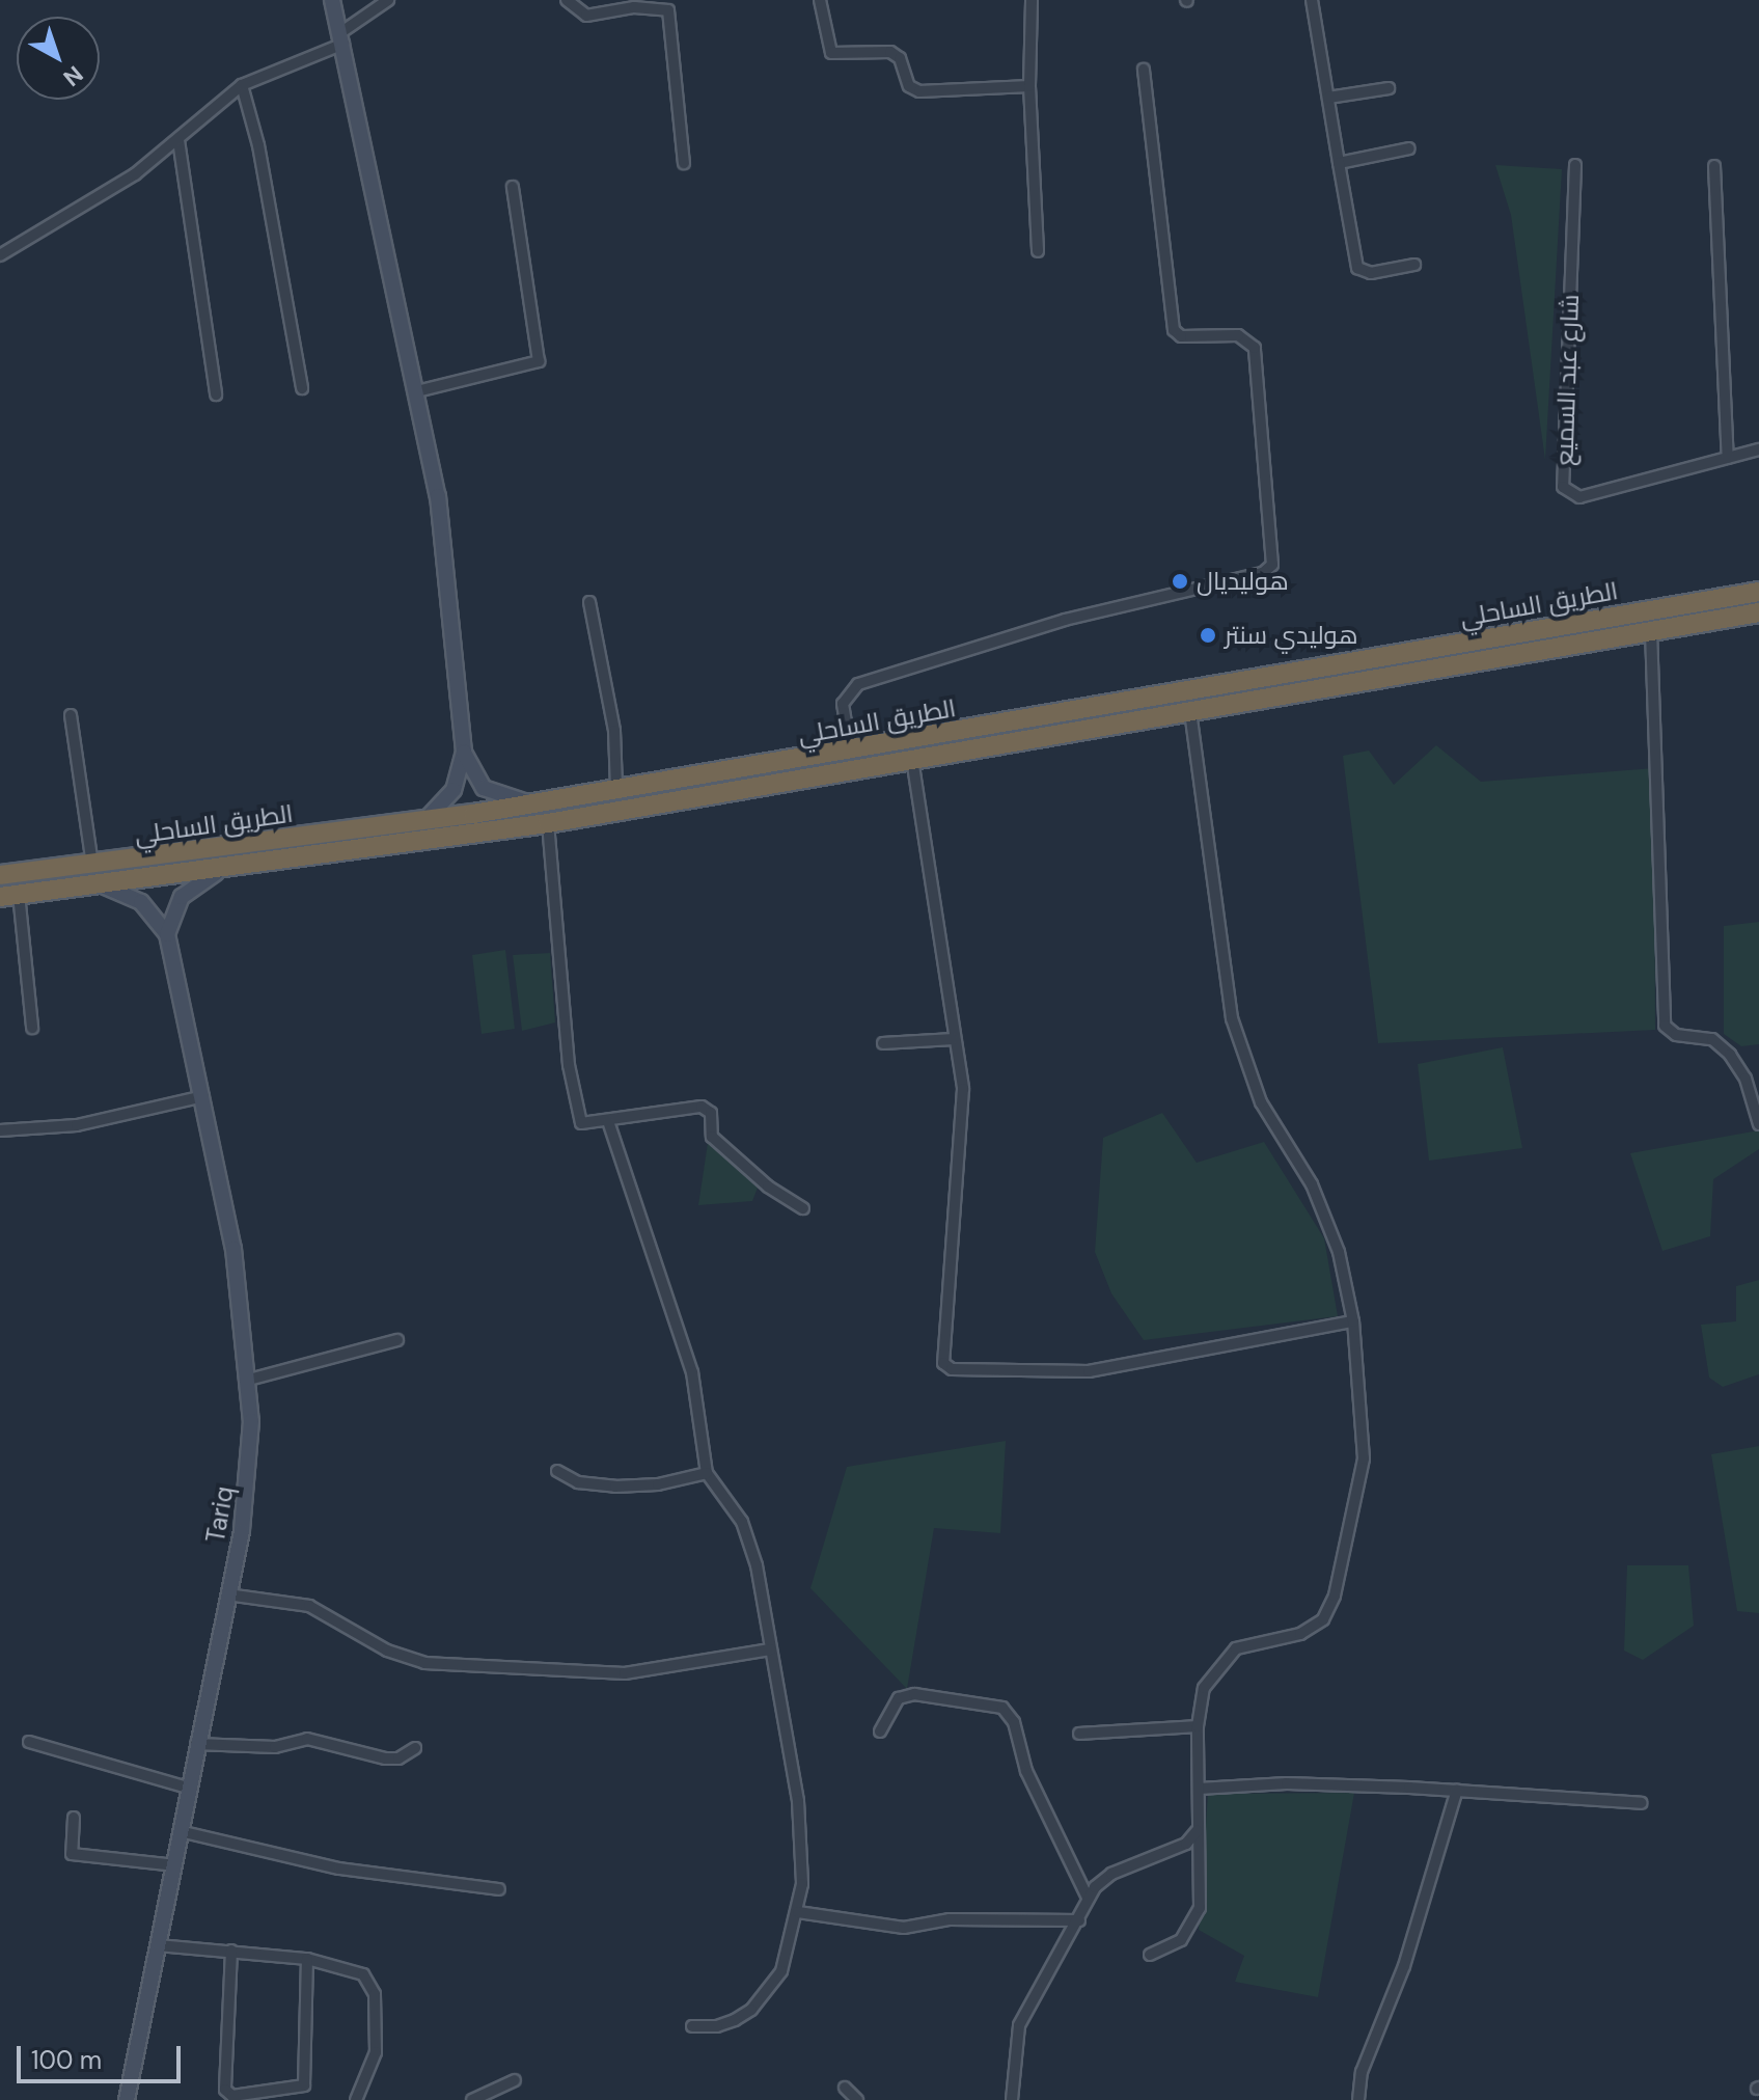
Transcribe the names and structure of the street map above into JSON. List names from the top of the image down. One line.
{"streets":{"highway":["الطريق الساحلي"],"main road":["Tariq"],"street":["شارع عبد السميع"]},"places":["هوليديال","هوليدي سنتر"],"scale_bar":"100 m","north":"bottom right"}
